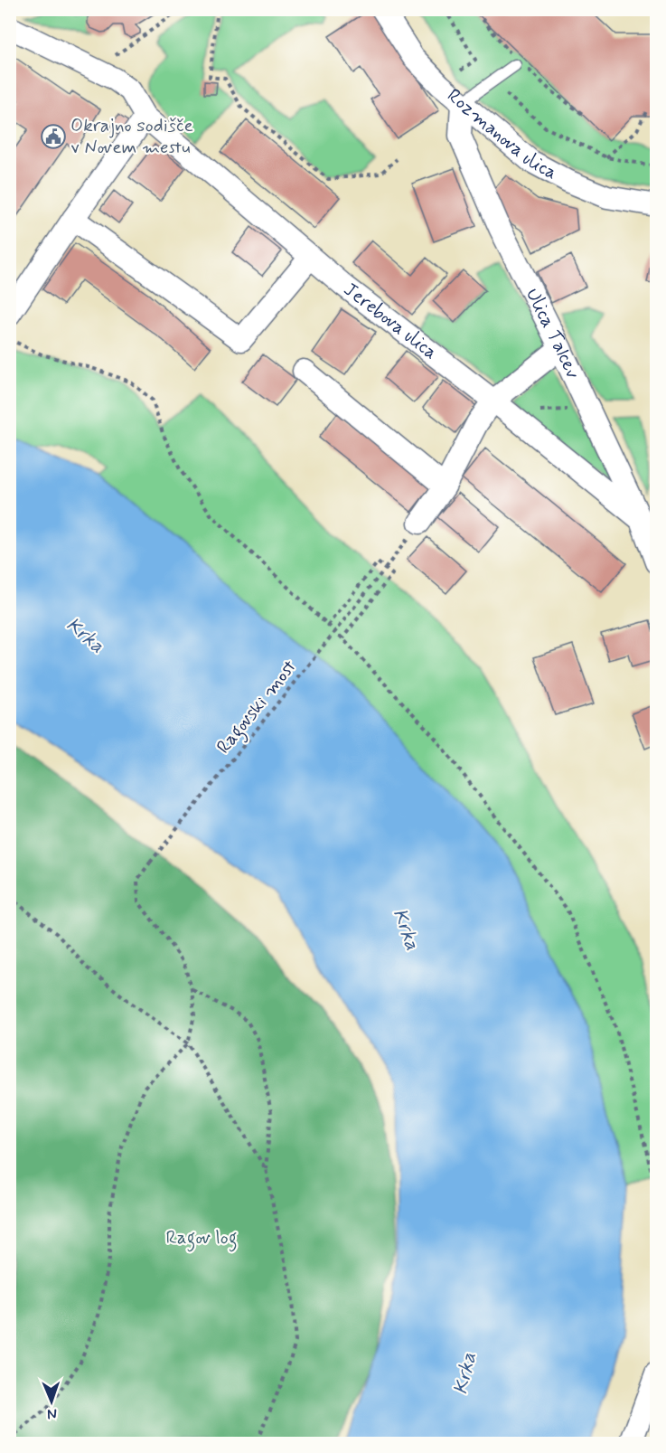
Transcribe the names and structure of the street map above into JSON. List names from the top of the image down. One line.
{"streets":{"street":["Rozmanova ulica","Jerebova ulica","Ulica Talcev"],"path":["Ragovski most"]},"crossings":[["Rozmanova ulica","Ulica Talcev"],["Jerebova ulica","Ulica Talcev"]],"water":["Krka"],"parks":["Ragov log"],"places":{"public building":["Okrajno sodišče v Novem mestu"]},"north":"bottom"}
